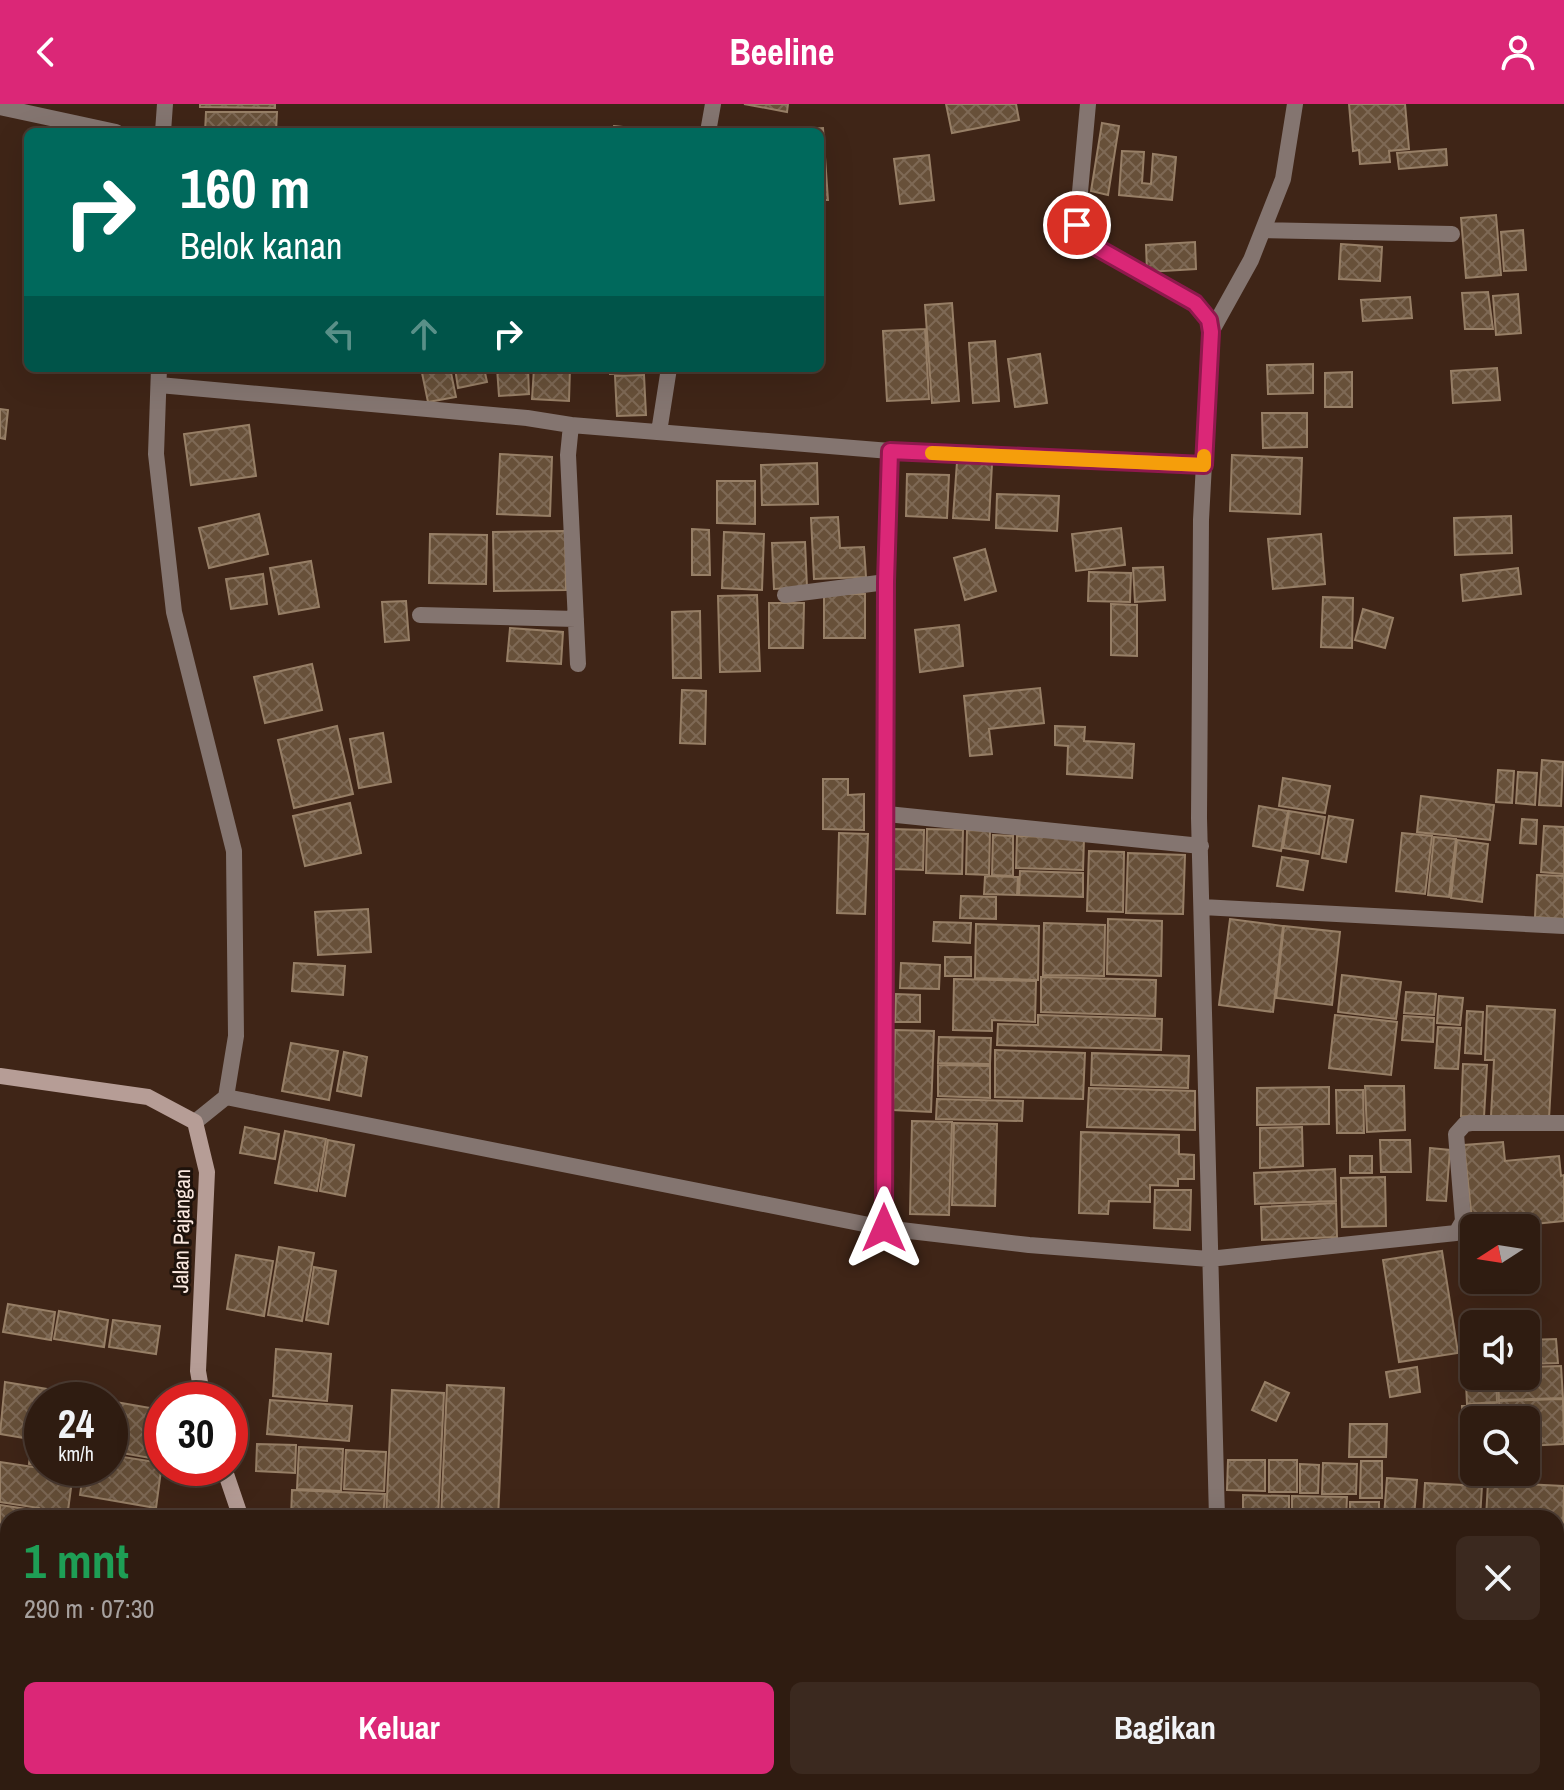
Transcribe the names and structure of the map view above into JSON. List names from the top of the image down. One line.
{"streets":{"main road":["Jalan Pajangan"]},"north":"left","page":{"header":"Beeline","turn":["160 m","Belok kanan"],"speed":"24 km/h","limit":"30","heading":["1 mnt","290 m · 07:30"],"buttons":["Keluar","Bagikan"]}}
